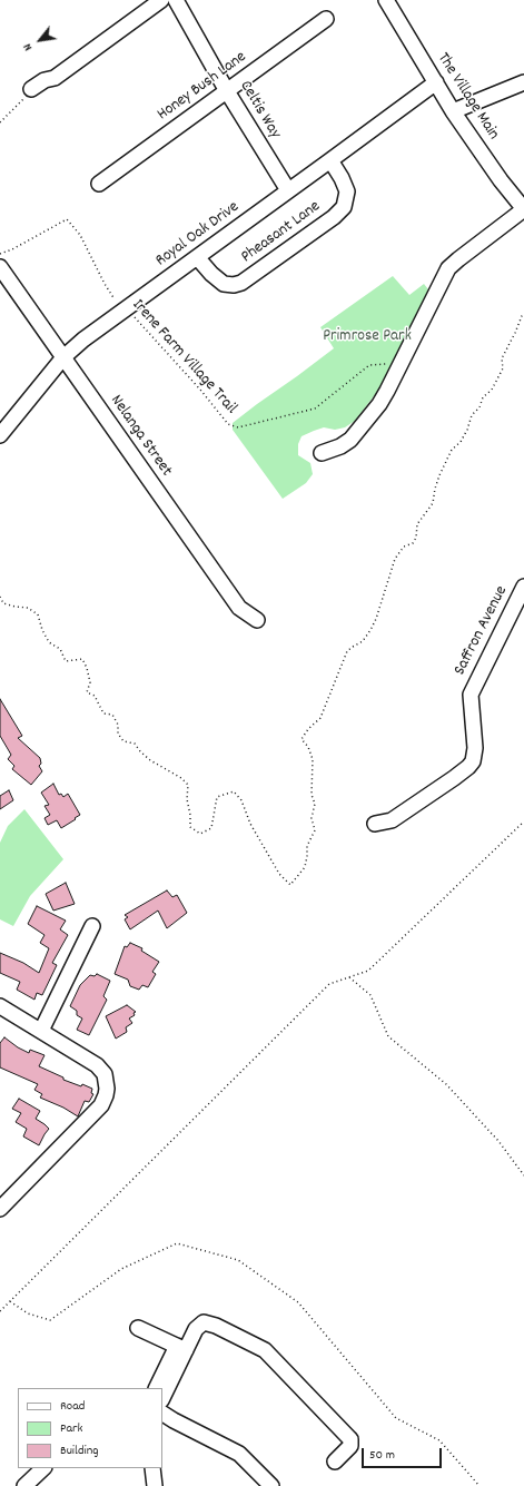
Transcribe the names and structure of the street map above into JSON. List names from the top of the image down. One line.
{"streets":{"street":["Honey Bush Lane","The Village Main","Celtis Way","Pheasant Lane","Royal Oak Drive","Nelanga Street","Saffron Avenue"],"path":["Irene Farm Village Trail"]},"crossings":[["Honey Bush Lane","Celtis Way"],["The Village Main","Royal Oak Drive"],["Celtis Way","Royal Oak Drive"],["Pheasant Lane","Royal Oak Drive"],["Royal Oak Drive","Irene Farm Village Trail"],["Royal Oak Drive","Nelanga Street"]],"parks":["Primrose Park"],"legend":["Road","Park","Building"],"scale_bar":"50 m","north":"bottom left"}
